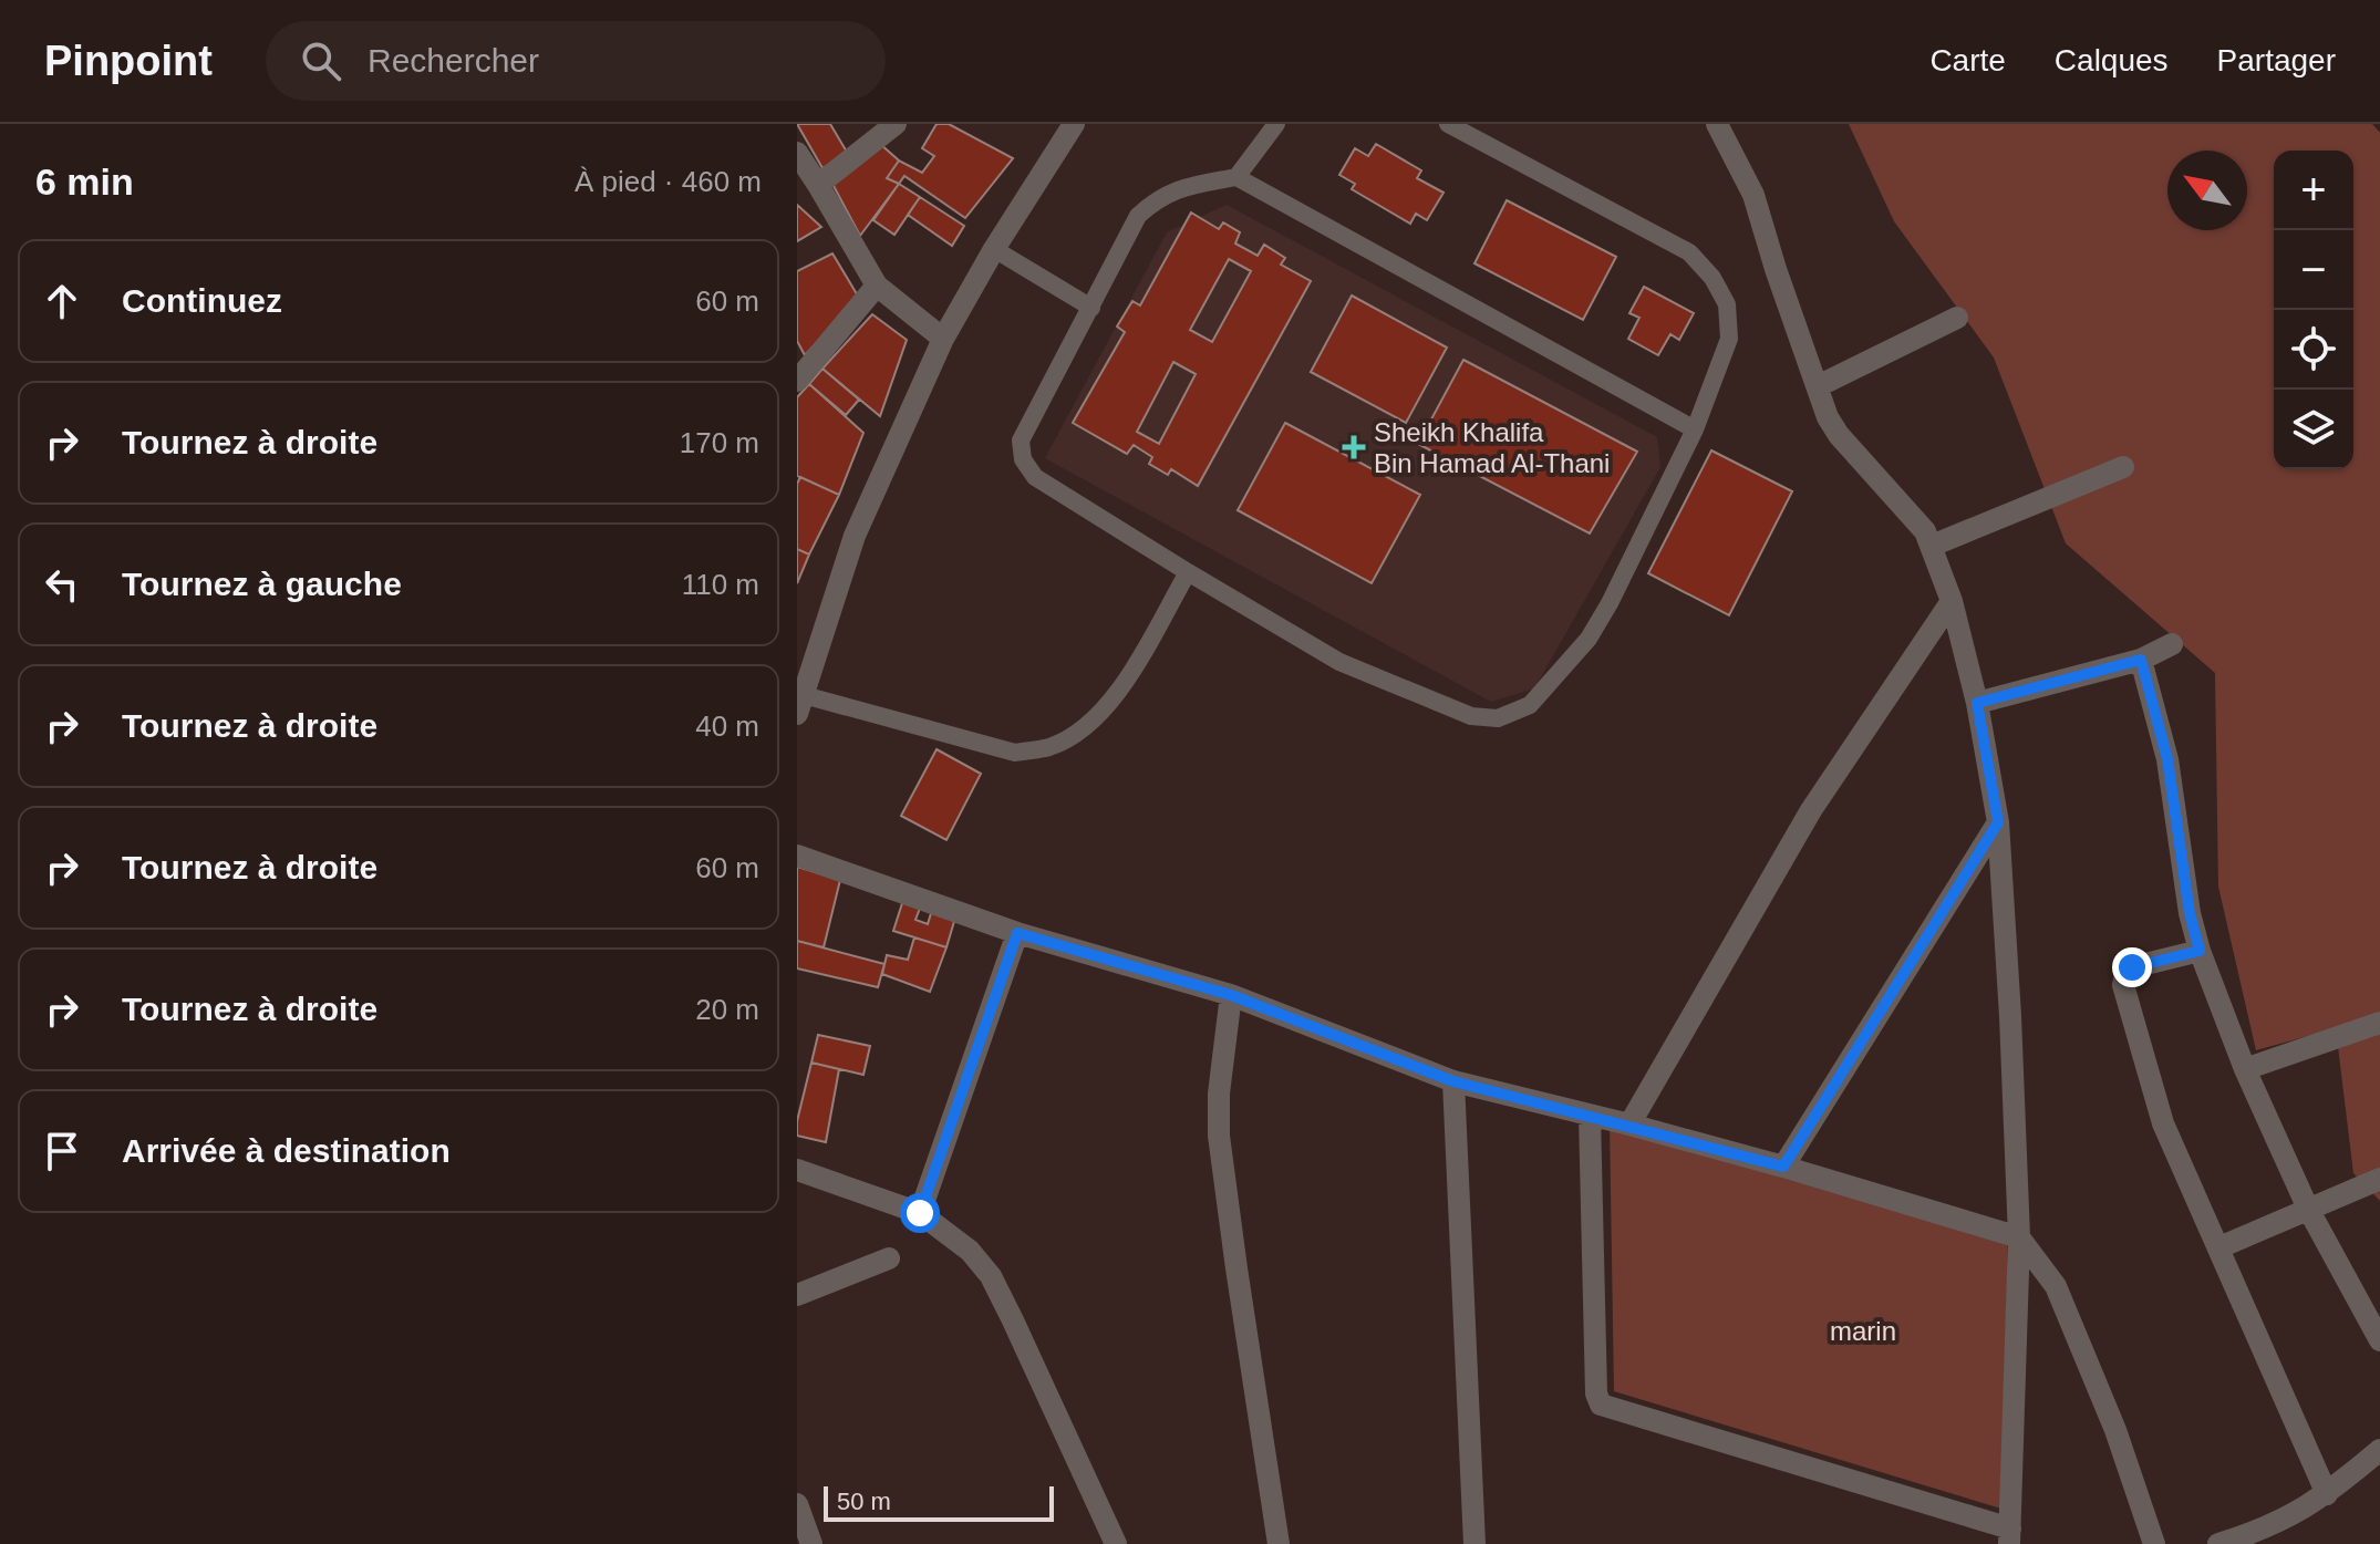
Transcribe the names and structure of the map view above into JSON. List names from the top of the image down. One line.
{"parks":["marin"],"places":{"health":["Sheikh Khalifa Bin Hamad Al-Thani"]},"scale_bar":"50 m","north":"top left","page":{"header":"Pinpoint","search":"Rechercher","nav":["Carte","Calques","Partager"],"heading":["6 min","À pied · 460 m"],"map_buttons":["+","−"],"list":[["Continuez","60 m"],["Tournez à droite","170 m"],["Tournez à gauche","110 m"],["Tournez à droite","40 m"],["Tournez à droite","60 m"],["Tournez à droite","20 m"],"Arrivée à destination"],"scale":"50 m"}}
